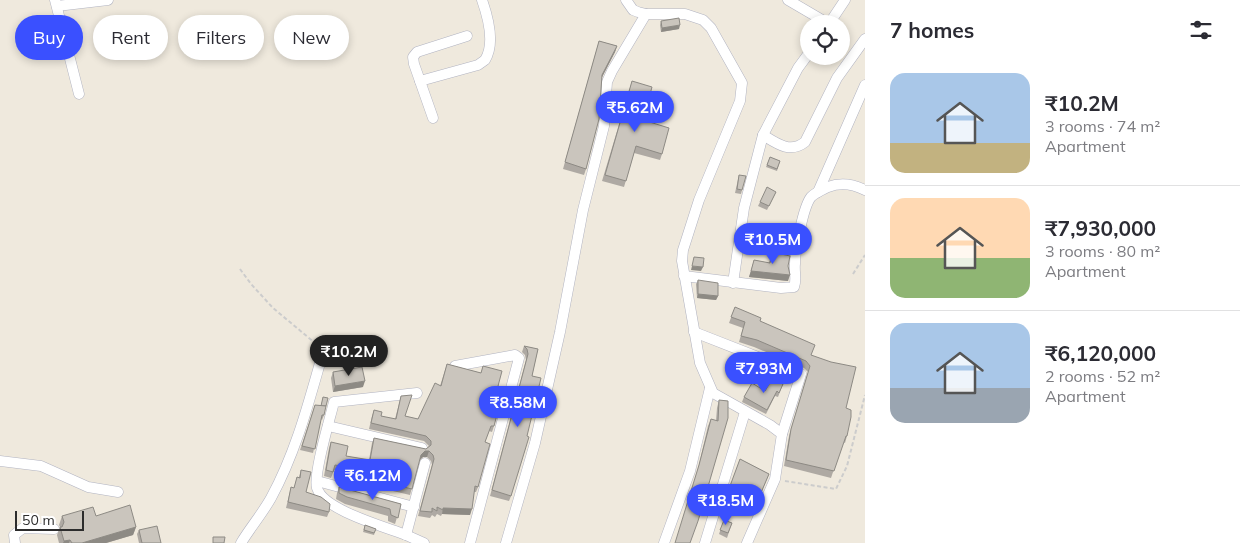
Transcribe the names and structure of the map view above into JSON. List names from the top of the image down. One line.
{"scale_bar":"50 m","page":{"heading":"7 homes","chip":["Buy","Rent","Filters","New"],"list":[{"name":"₹10.2M","note":"3 rooms · 74 m² · Apartment"},{"name":"₹7,930,000","note":"3 rooms · 80 m² · Apartment"},{"name":"₹6,120,000","note":"2 rooms · 52 m² · Apartment"}],"price":["₹5.62M","₹10.5M","₹10.2M","₹7.93M","₹8.58M","₹6.12M","₹18.5M"],"scale":"50 m"}}
